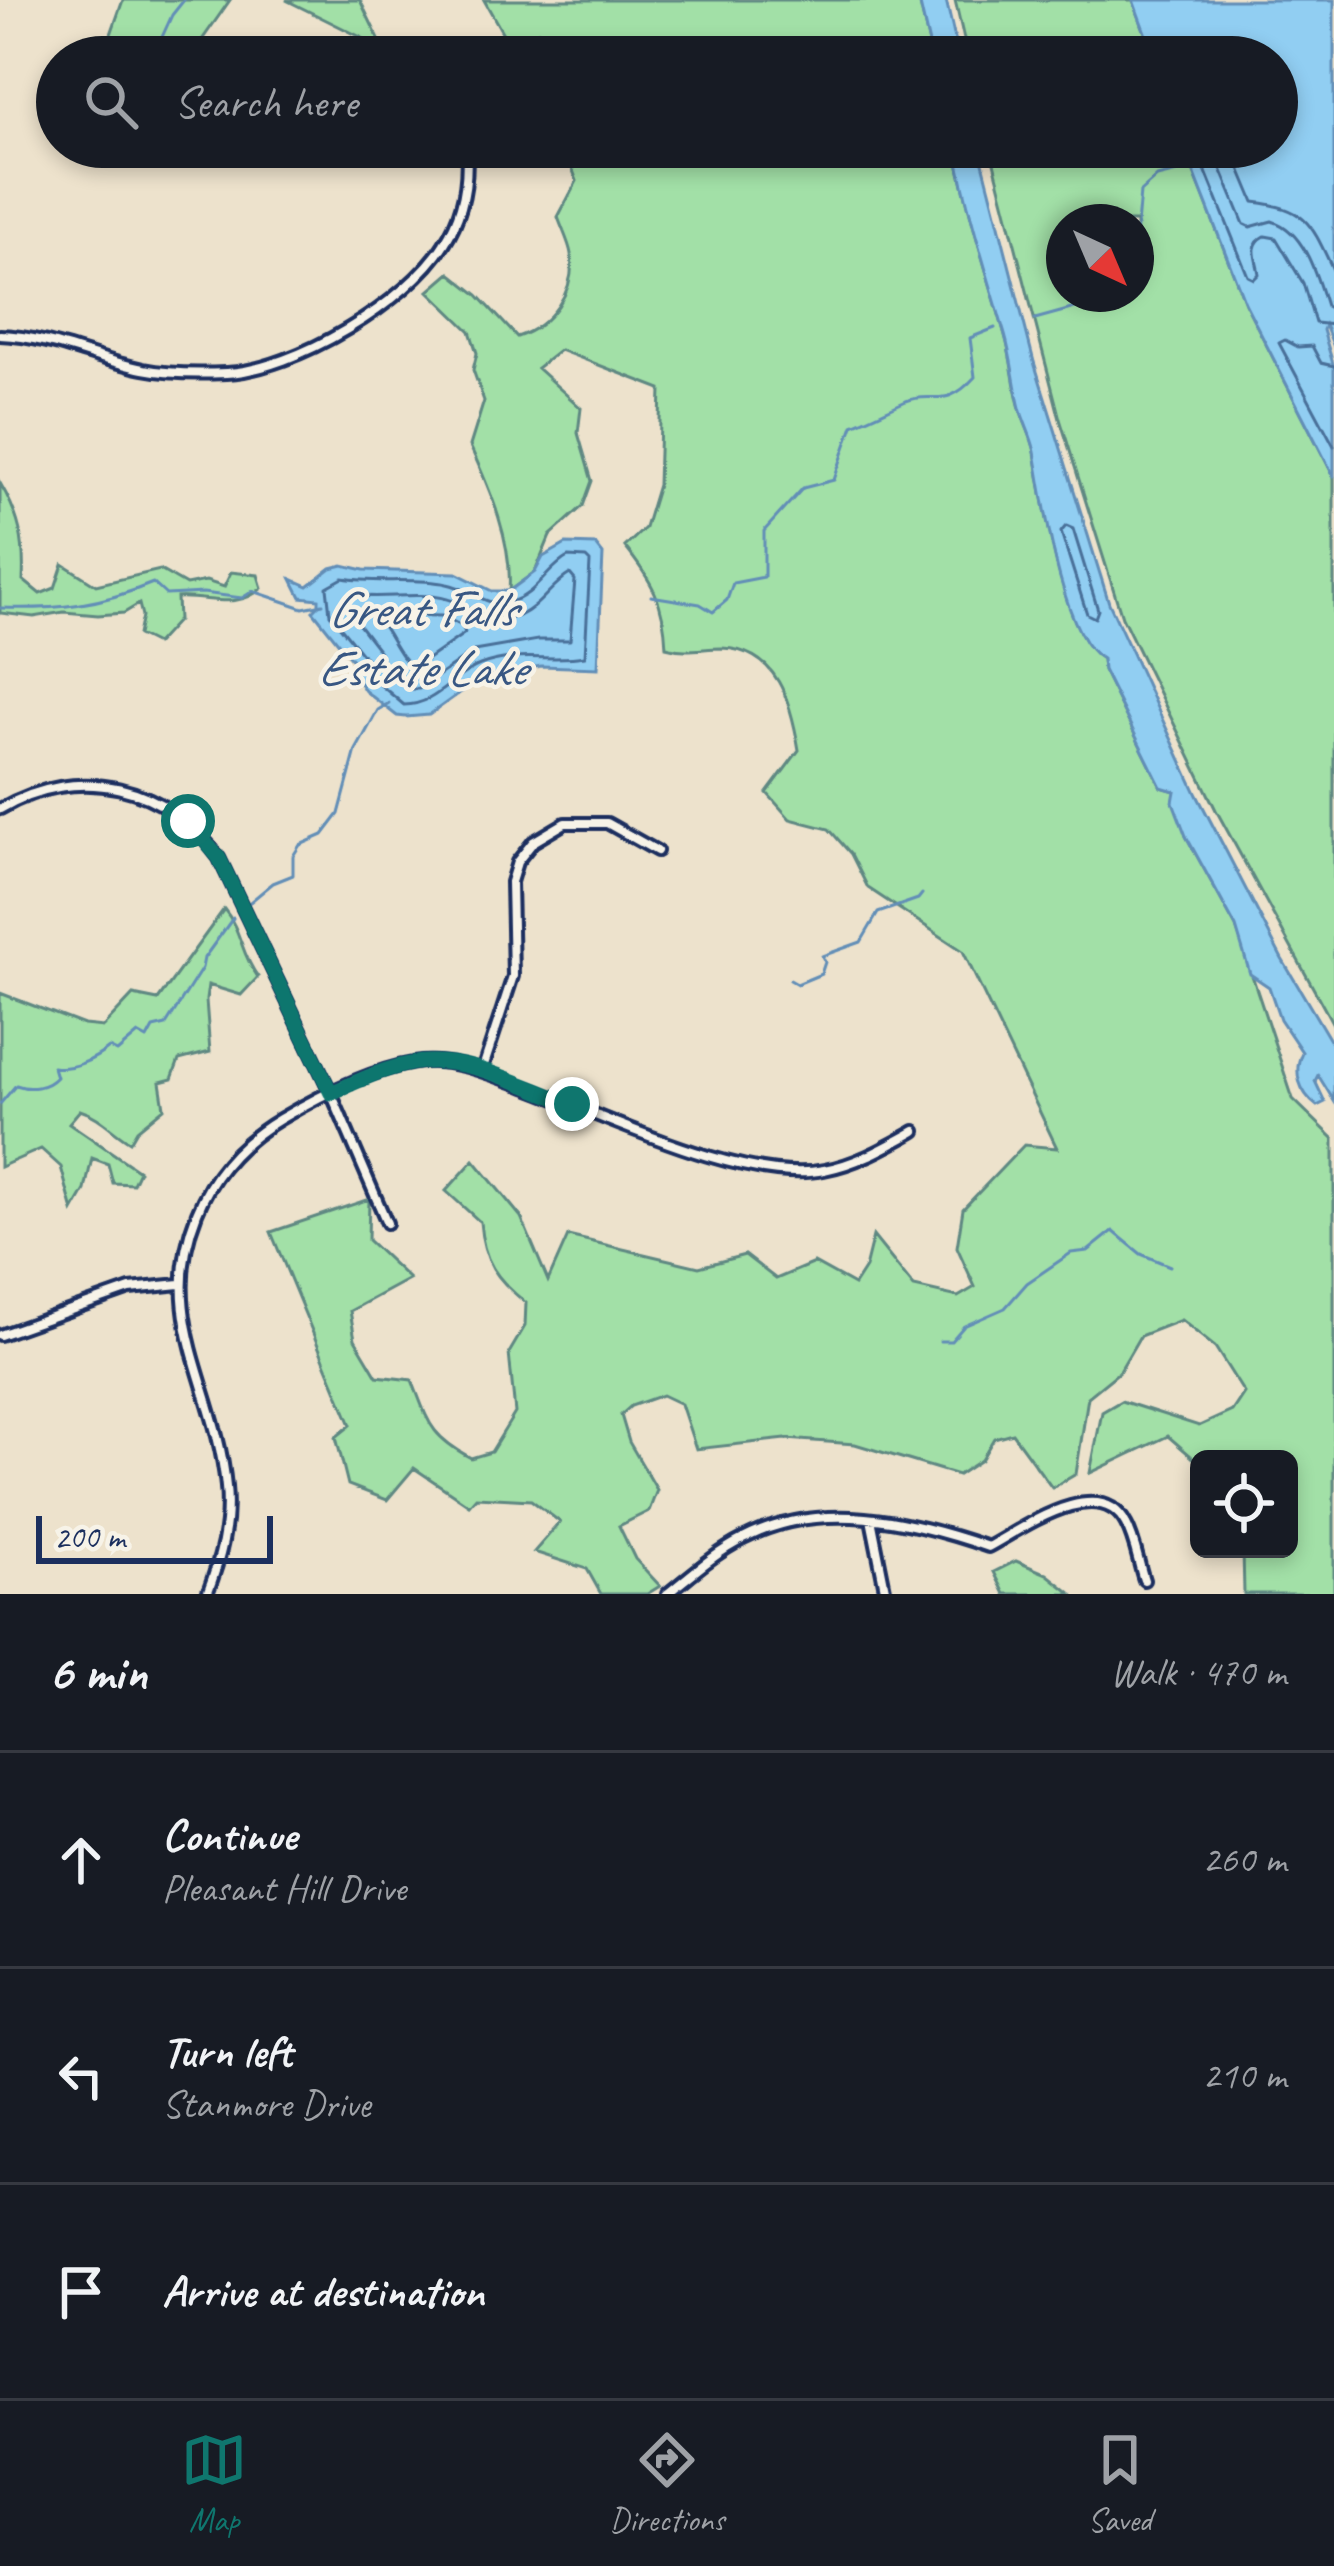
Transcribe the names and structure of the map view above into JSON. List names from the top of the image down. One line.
{"water":["Great Falls Estate Lake"],"scale_bar":"200 m","north":"bottom right","page":{"search":"Search here","scale":"200 m","heading":["6 min","Walk · 470 m"],"list":[["Continue","Pleasant Hill Drive","260 m"],["Turn left","Stanmore Drive","210 m"],"Arrive at destination"],"nav":["Map","Directions","Saved"]}}
